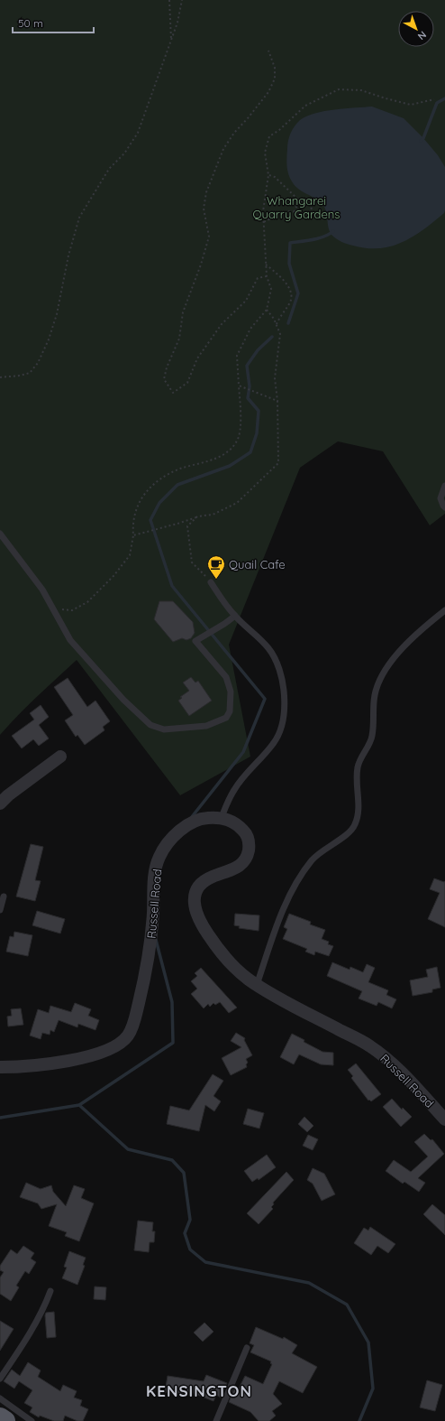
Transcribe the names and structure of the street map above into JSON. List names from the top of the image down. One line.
{"streets":{"street":["Russell Road"]},"districts":["KENSINGTON"],"parks":["Whangarei Quarry Gardens"],"places":{"cafe":["Quail Cafe"]},"scale_bar":"50 m","north":"bottom right"}
